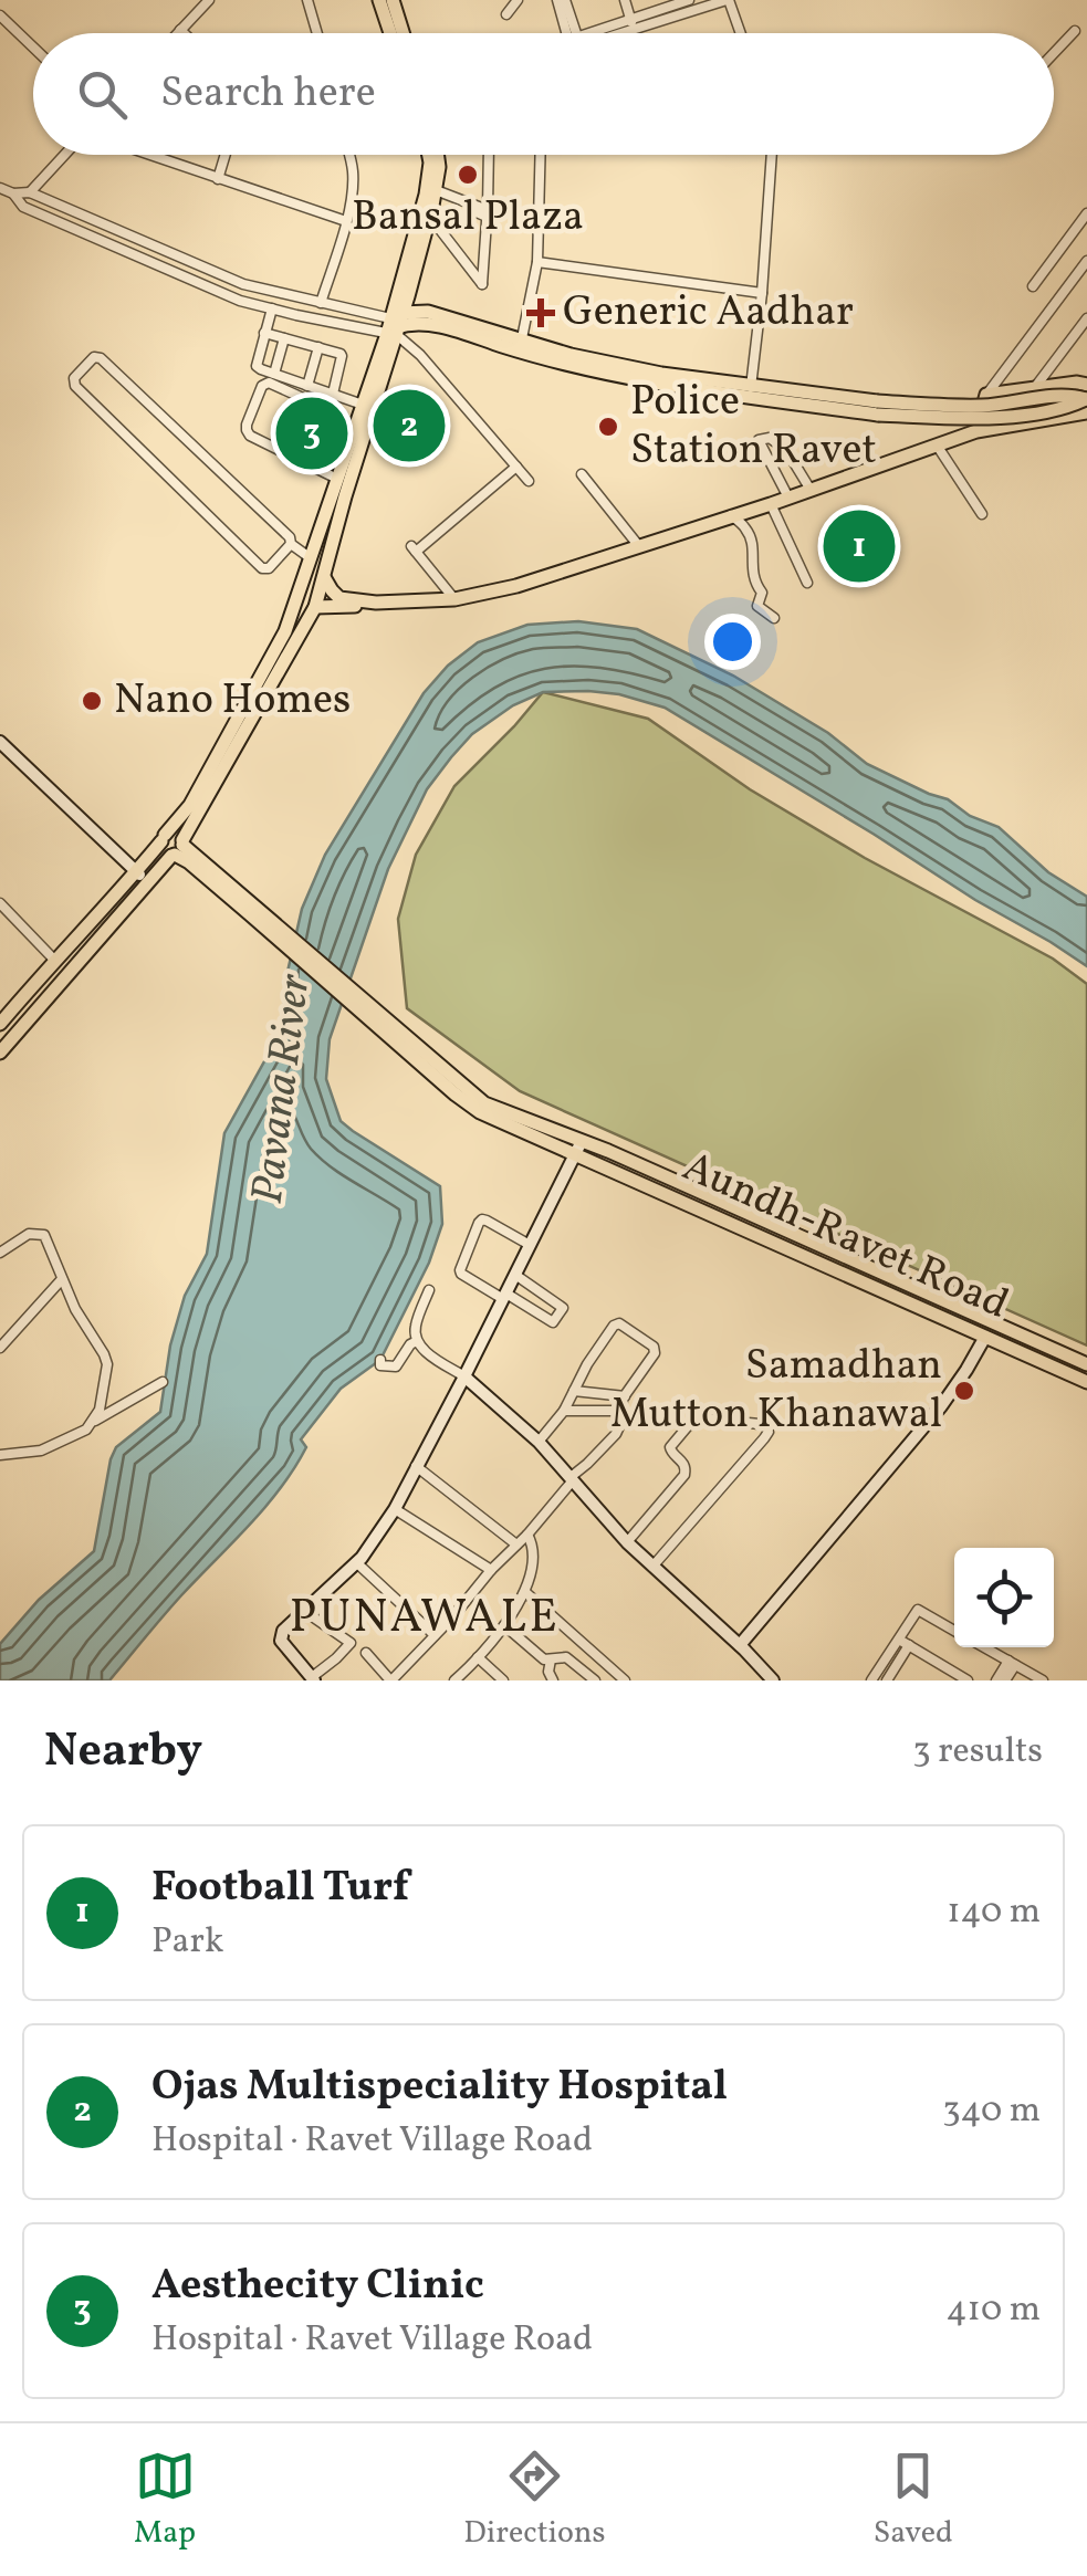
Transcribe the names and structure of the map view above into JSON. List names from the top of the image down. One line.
{"streets":{"main road":["Aundh-Ravet Road"]},"districts":["PUNAWALE"],"water":["Pavana River"],"places":{"other":["Bansal Plaza","Police Station Ravet","Nano Homes","Samadhan Mutton Khanawal"],"health":["Generic Aadhar"]},"page":{"search":"Search here","pins":["2","3","1"],"heading":["Nearby","3 results"],"list":[{"mark":"1","name":"Football Turf","note":"Park","value":"140 m"},{"mark":"2","name":"Ojas Multispeciality Hospital","note":"Hospital · Ravet Village Road","value":"340 m"},{"mark":"3","name":"Aesthecity Clinic","note":"Hospital · Ravet Village Road","value":"410 m"}],"nav":["Map","Directions","Saved"]}}
